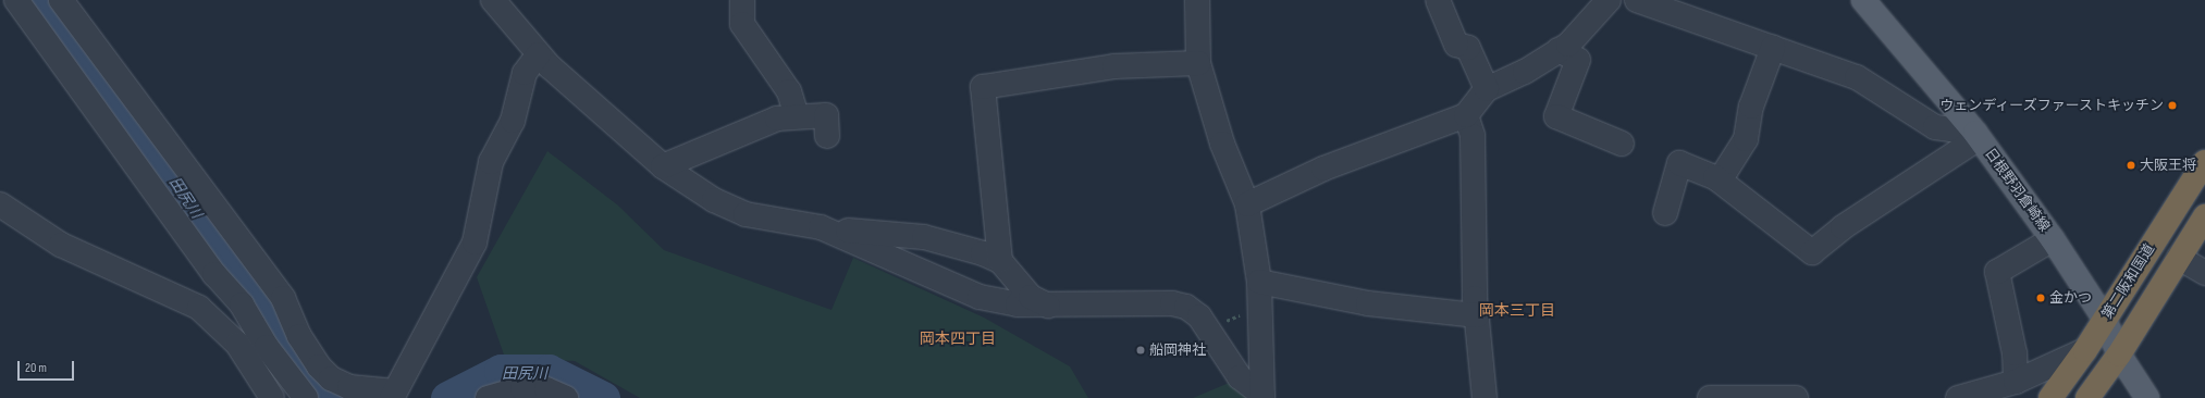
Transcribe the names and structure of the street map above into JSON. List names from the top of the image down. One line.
{"streets":{"highway":["第二阪和国道"],"main road":["日根野羽倉崎線"]},"crossings":[["日根野羽倉崎線","第二阪和国道"]],"districts":["岡本三丁目","岡本四丁目"],"water":["田尻川"],"places":["ウェンディーズファーストキッチン","大阪王将","金かつ","船岡神社"],"scale_bar":"20 m"}
